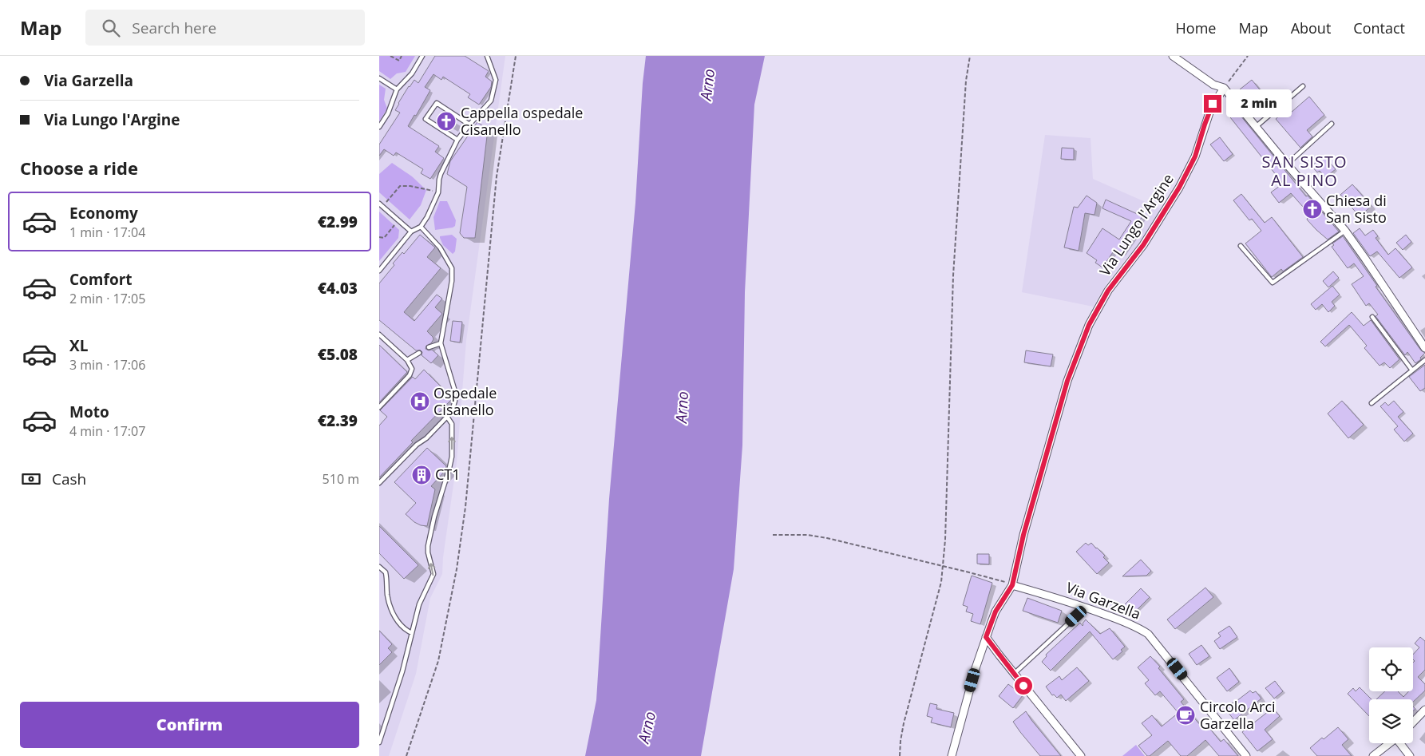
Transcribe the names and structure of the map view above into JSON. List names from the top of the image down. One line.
{"streets":{"street":["Via Lungo l'Argine","Via Garzella"]},"crossings":[["Via Lungo l'Argine","Via Garzella"]],"districts":["SAN SISTO AL PINO"],"water":["Arno"],"places":{"church":["Cappella ospedale Cisanello","Chiesa di San Sisto"],"hospital":["Ospedale Cisanello"],"building":["CT1"],"cafe":["Circolo Arci Garzella"]},"page":{"header":"Map","search":"Search here","nav":["Home","Map","About","Contact"],"banner":["Via Garzella","Via Lungo l'Argine"],"bubble":"2 min","heading":"Choose a ride","list":[{"name":"Economy","note":"1 min · 17:04","value":"€2.99"},{"name":"Comfort","note":"2 min · 17:05","value":"€4.03"},{"name":"XL","note":"3 min · 17:06","value":"€5.08"},{"name":"Moto","note":"4 min · 17:07","value":"€2.39"}],"pay":["Cash","510 m"],"buttons":"Confirm"}}
